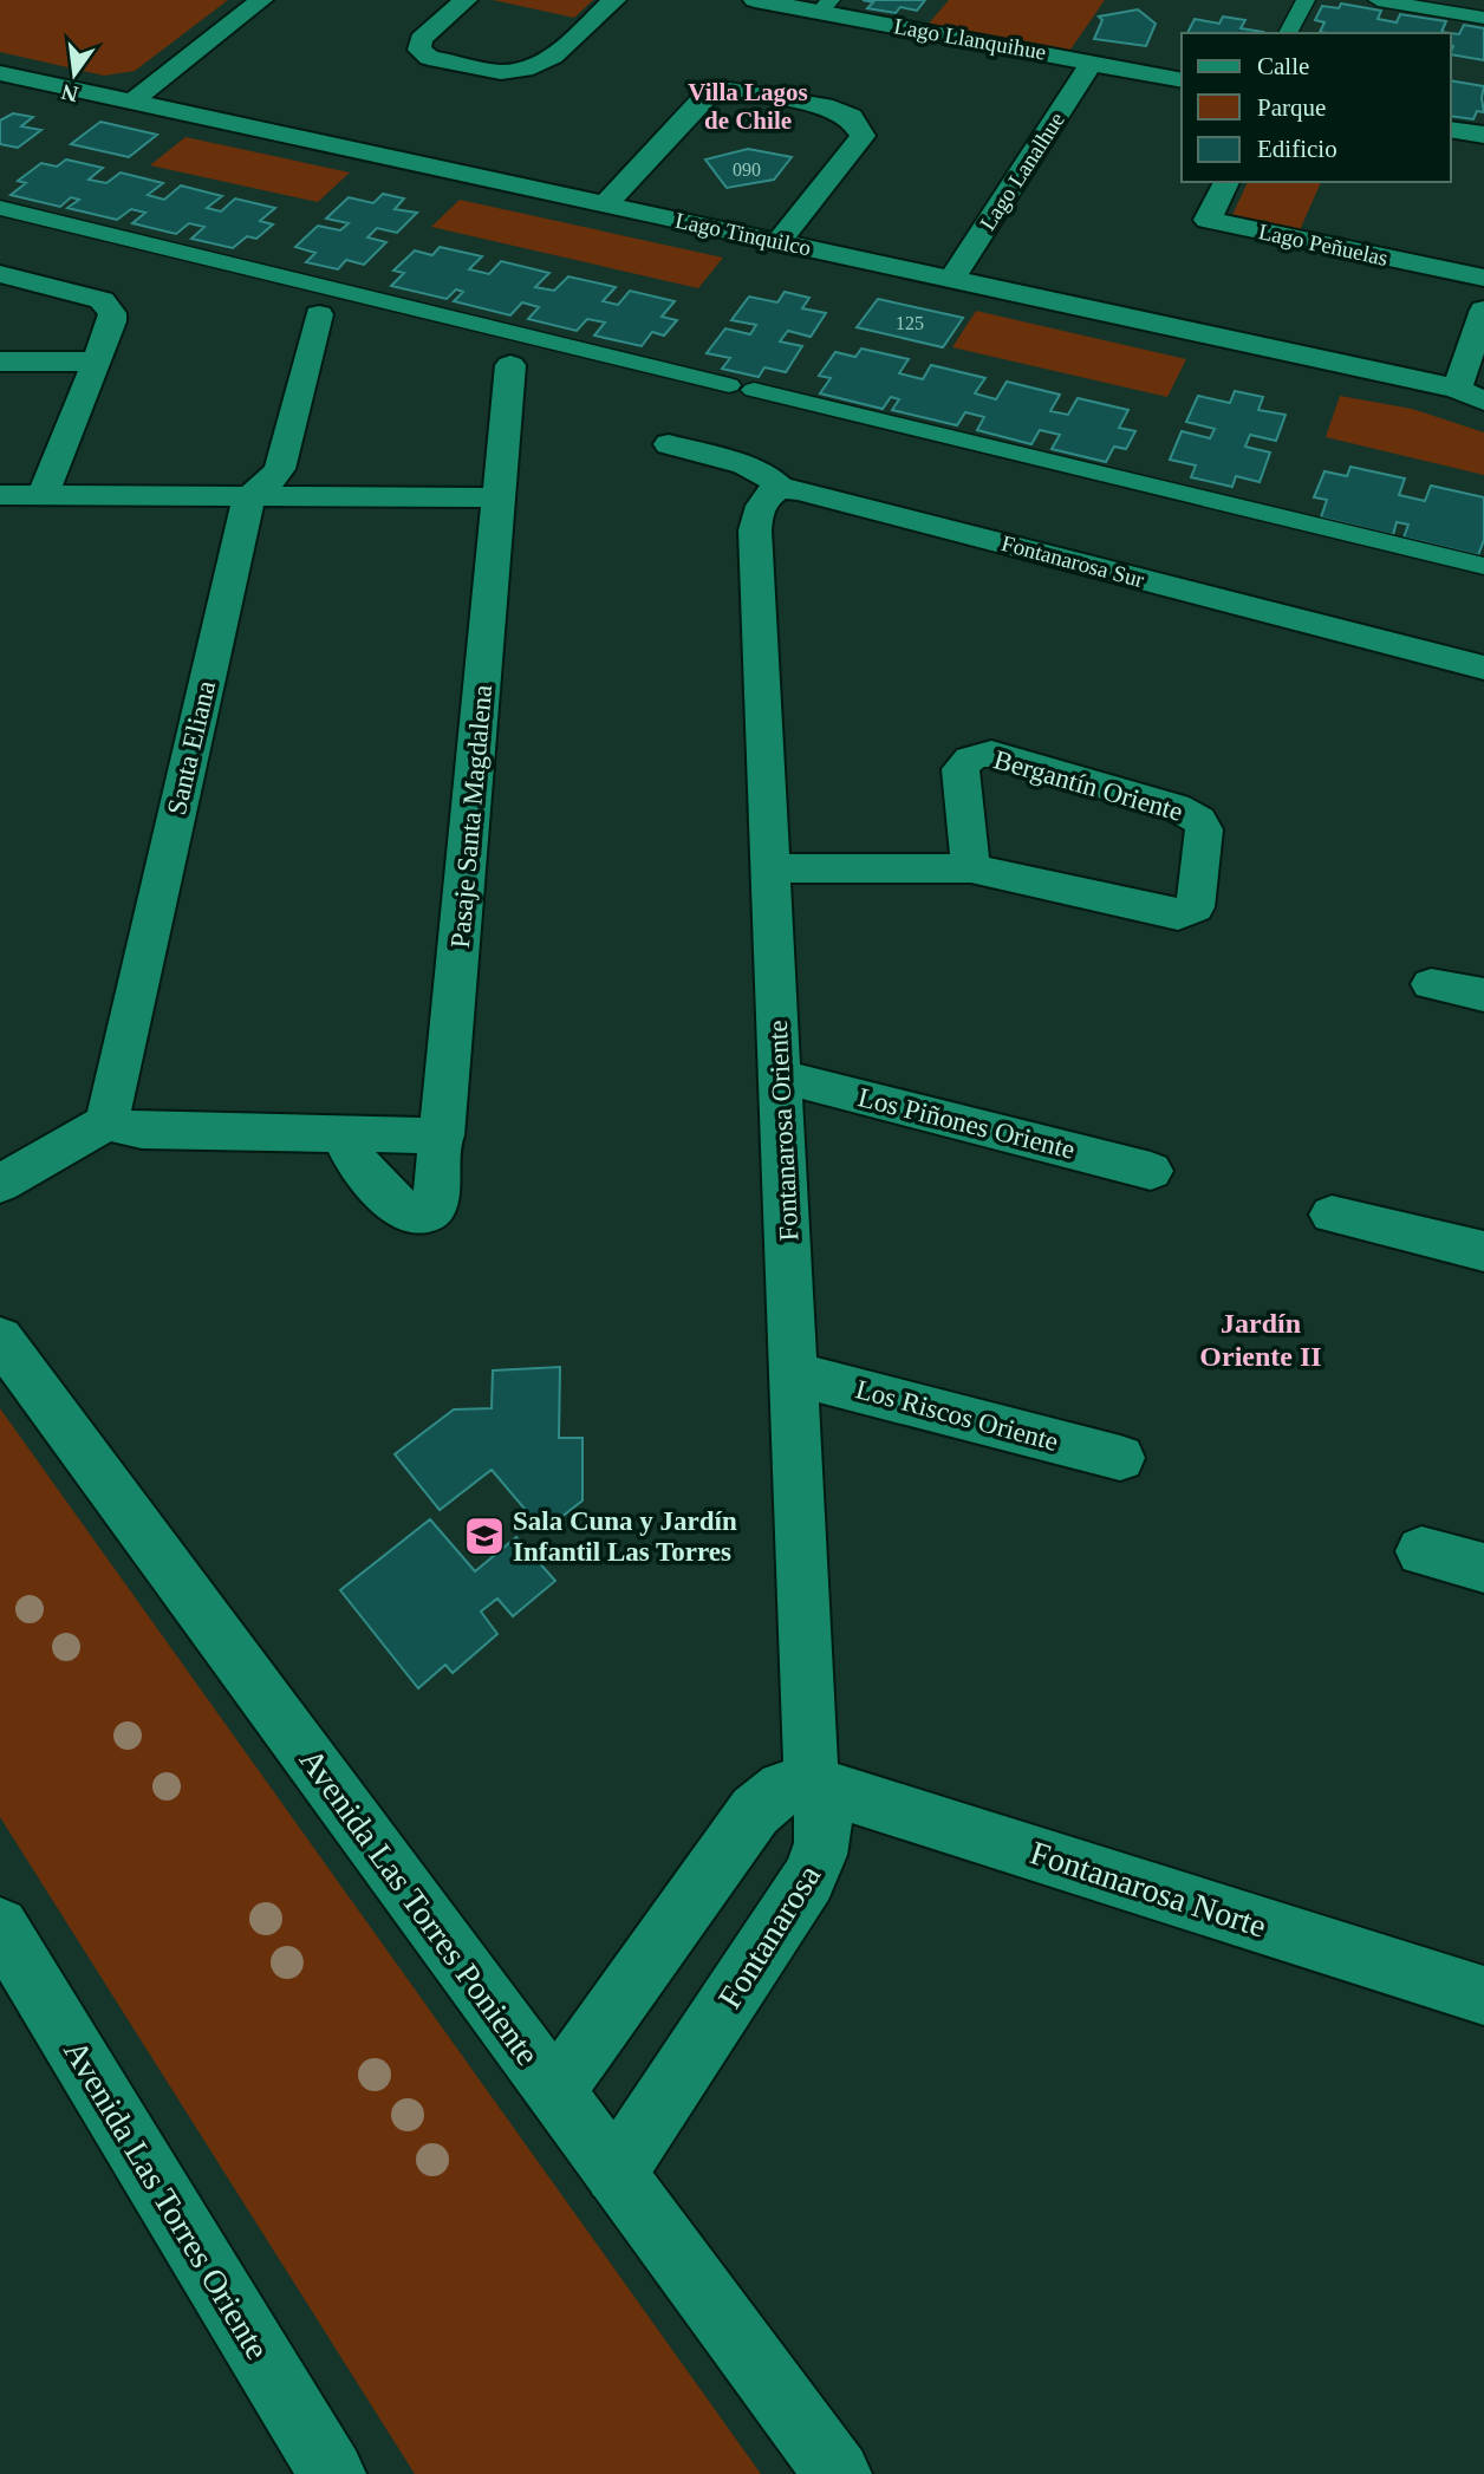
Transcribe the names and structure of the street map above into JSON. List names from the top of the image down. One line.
{"streets":{"street":["Lago Llanquihue","Lago Lanalhue","Lago Tinquilco","Lago Peñuelas","Fontanarosa Sur","Santa Eliana","Bergantín Oriente","Pasaje Santa Magdalena","Los Piñones Oriente","Fontanarosa Oriente","Los Riscos Oriente","Fontanarosa Norte","Avenida Las Torres Poniente","Fontanarosa","Avenida Las Torres Oriente"]},"crossings":[["Lago Llanquihue","Lago Lanalhue"],["Lago Lanalhue","Lago Tinquilco"],["Fontanarosa Sur","Fontanarosa Oriente"],["Bergantín Oriente","Fontanarosa Oriente"],["Los Piñones Oriente","Fontanarosa Oriente"],["Fontanarosa Oriente","Los Riscos Oriente"],["Fontanarosa Oriente","Fontanarosa Norte"],["Fontanarosa Oriente","Fontanarosa"],["Fontanarosa Norte","Fontanarosa"],["Avenida Las Torres Poniente","Fontanarosa"]],"districts":["Villa Lagos de Chile","Jardín Oriente II"],"places":{"school or university":["Sala Cuna y Jardín Infantil Las Torres"]},"house_numbers":["090","125"],"legend":["Calle","Parque","Edificio"],"north":"bottom"}
